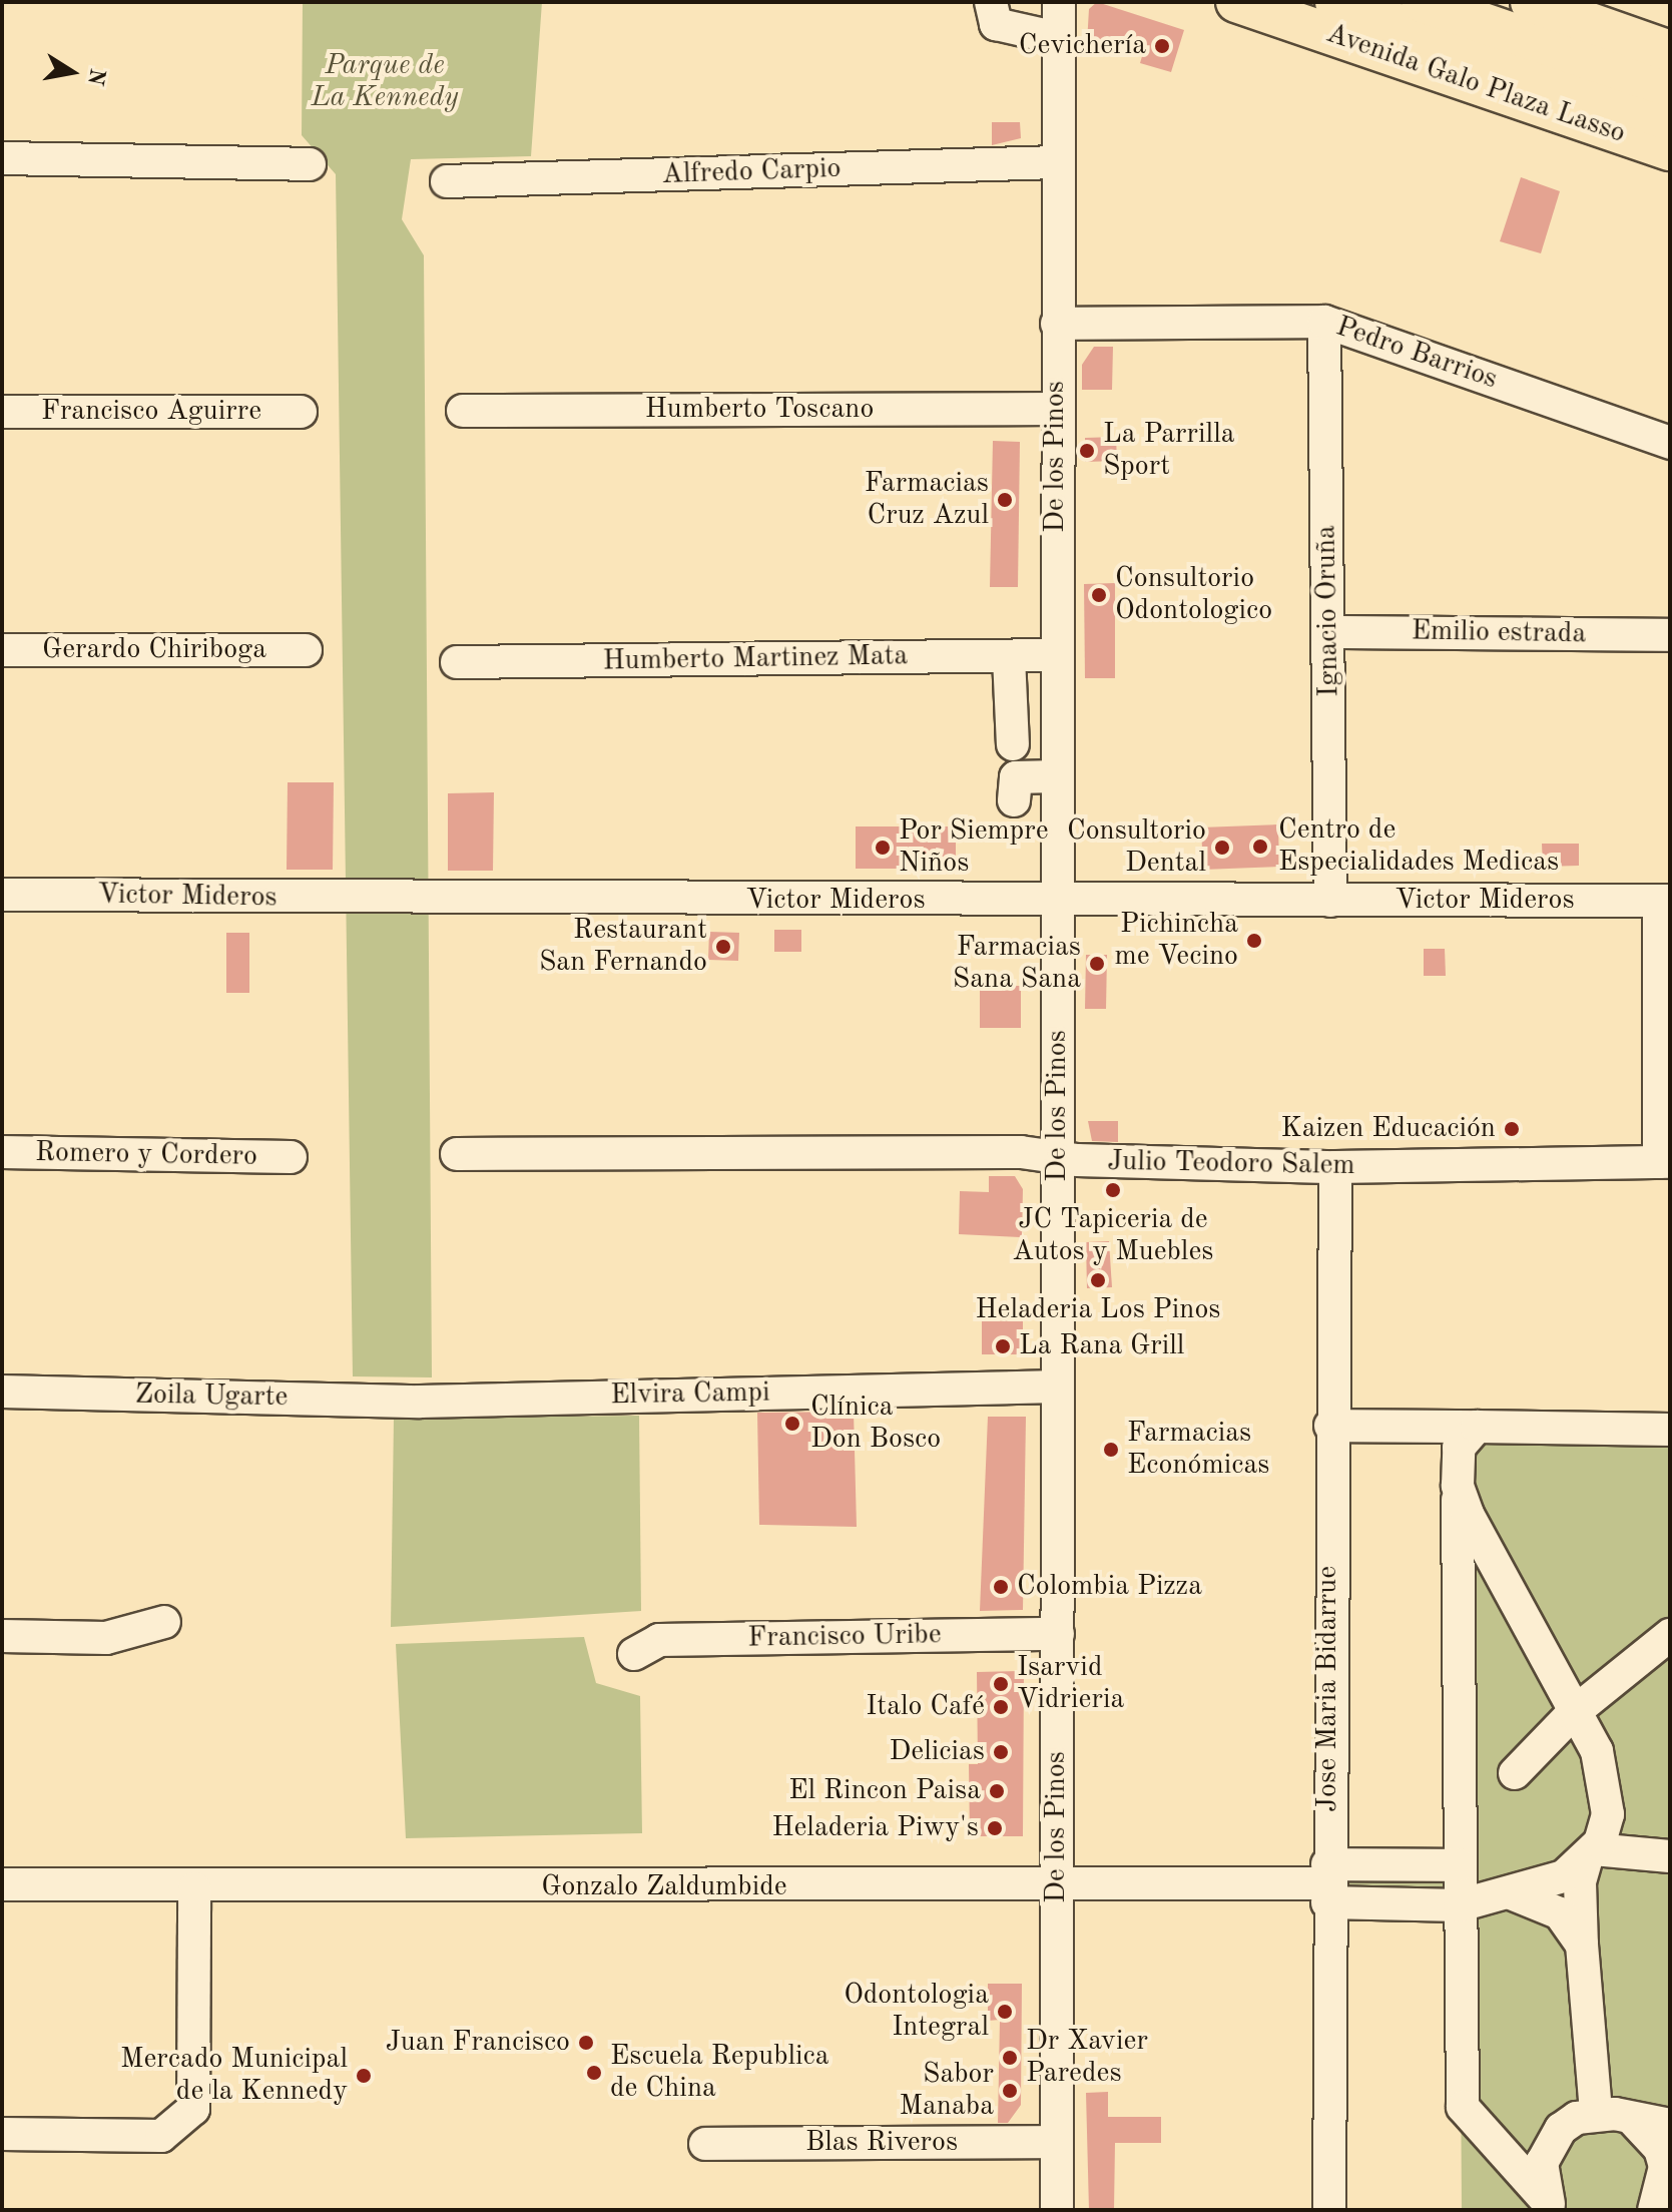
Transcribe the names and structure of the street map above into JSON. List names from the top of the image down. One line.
{"streets":{"main road":["Avenida Galo Plaza Lasso"],"street":["Alfredo Carpio","Pedro Barrios","Humberto Toscano","Francisco Aguirre","De los Pinos","Ignacio Oruña","Emilio estrada","Gerardo Chiriboga","Humberto Martinez Mata","Victor Mideros","Romero y Cordero","Julio Teodoro Salem","Elvira Campi","Zoila Ugarte","Francisco Uribe","Jose Maria Bidarrue","Gonzalo Zaldumbide","Blas Riveros"]},"crossings":[["Alfredo Carpio","De los Pinos"],["Pedro Barrios","De los Pinos"],["Pedro Barrios","Ignacio Oruña"],["Humberto Toscano","De los Pinos"],["De los Pinos","Humberto Martinez Mata"],["De los Pinos","Victor Mideros"],["De los Pinos","Julio Teodoro Salem"],["De los Pinos","Elvira Campi"],["De los Pinos","Francisco Uribe"],["De los Pinos","Gonzalo Zaldumbide"],["De los Pinos","Blas Riveros"],["Ignacio Oruña","Emilio estrada"],["Ignacio Oruña","Victor Mideros"],["Julio Teodoro Salem","Jose Maria Bidarrue"],["Elvira Campi","Zoila Ugarte"],["Jose Maria Bidarrue","Gonzalo Zaldumbide"]],"parks":["Parque de La Kennedy"],"places":["Cevichería","La Parrilla Sport","Farmacias Cruz Azul","Consultorio Odontologico","Centro de Especialidades Medicas","Por Siempre Niños","Consultorio Dental","Pichincha me Vecino","Restaurant San Fernando","Farmacias Sana Sana","Kaizen Educación","JC Tapiceria de Autos y Muebles","Heladeria Los Pinos","La Rana Grill","Clínica Don Bosco","Farmacias Económicas","Colombia Pizza","Isarvid Vidrieria","Italo Café","Delicias","El Rincon Paisa","Heladeria Piwy's","Odontologia Integral","Juan Francisco","Dr Xavier Paredes","Escuela Republica de China","Mercado Municipal de la Kennedy","Sabor Manaba"],"north":"right"}
